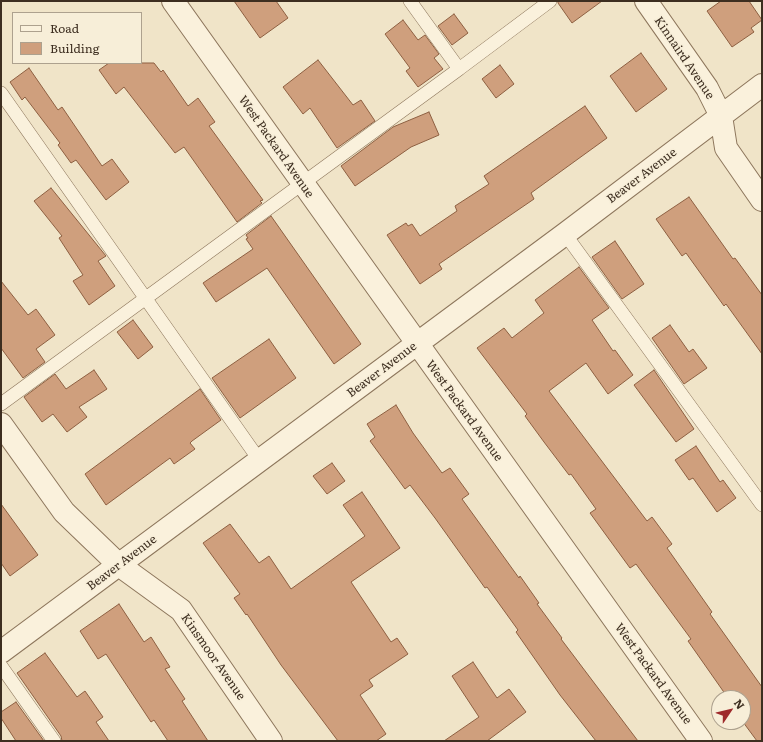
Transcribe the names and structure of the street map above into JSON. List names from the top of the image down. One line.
{"streets":{"street":["Kinnaird Avenue","West Packard Avenue","Beaver Avenue","Kinsmoor Avenue"]},"crossings":[["Kinnaird Avenue","Beaver Avenue"],["West Packard Avenue","Beaver Avenue"],["Beaver Avenue","Kinsmoor Avenue"]],"legend":["Road","Building"],"north":"top right"}
